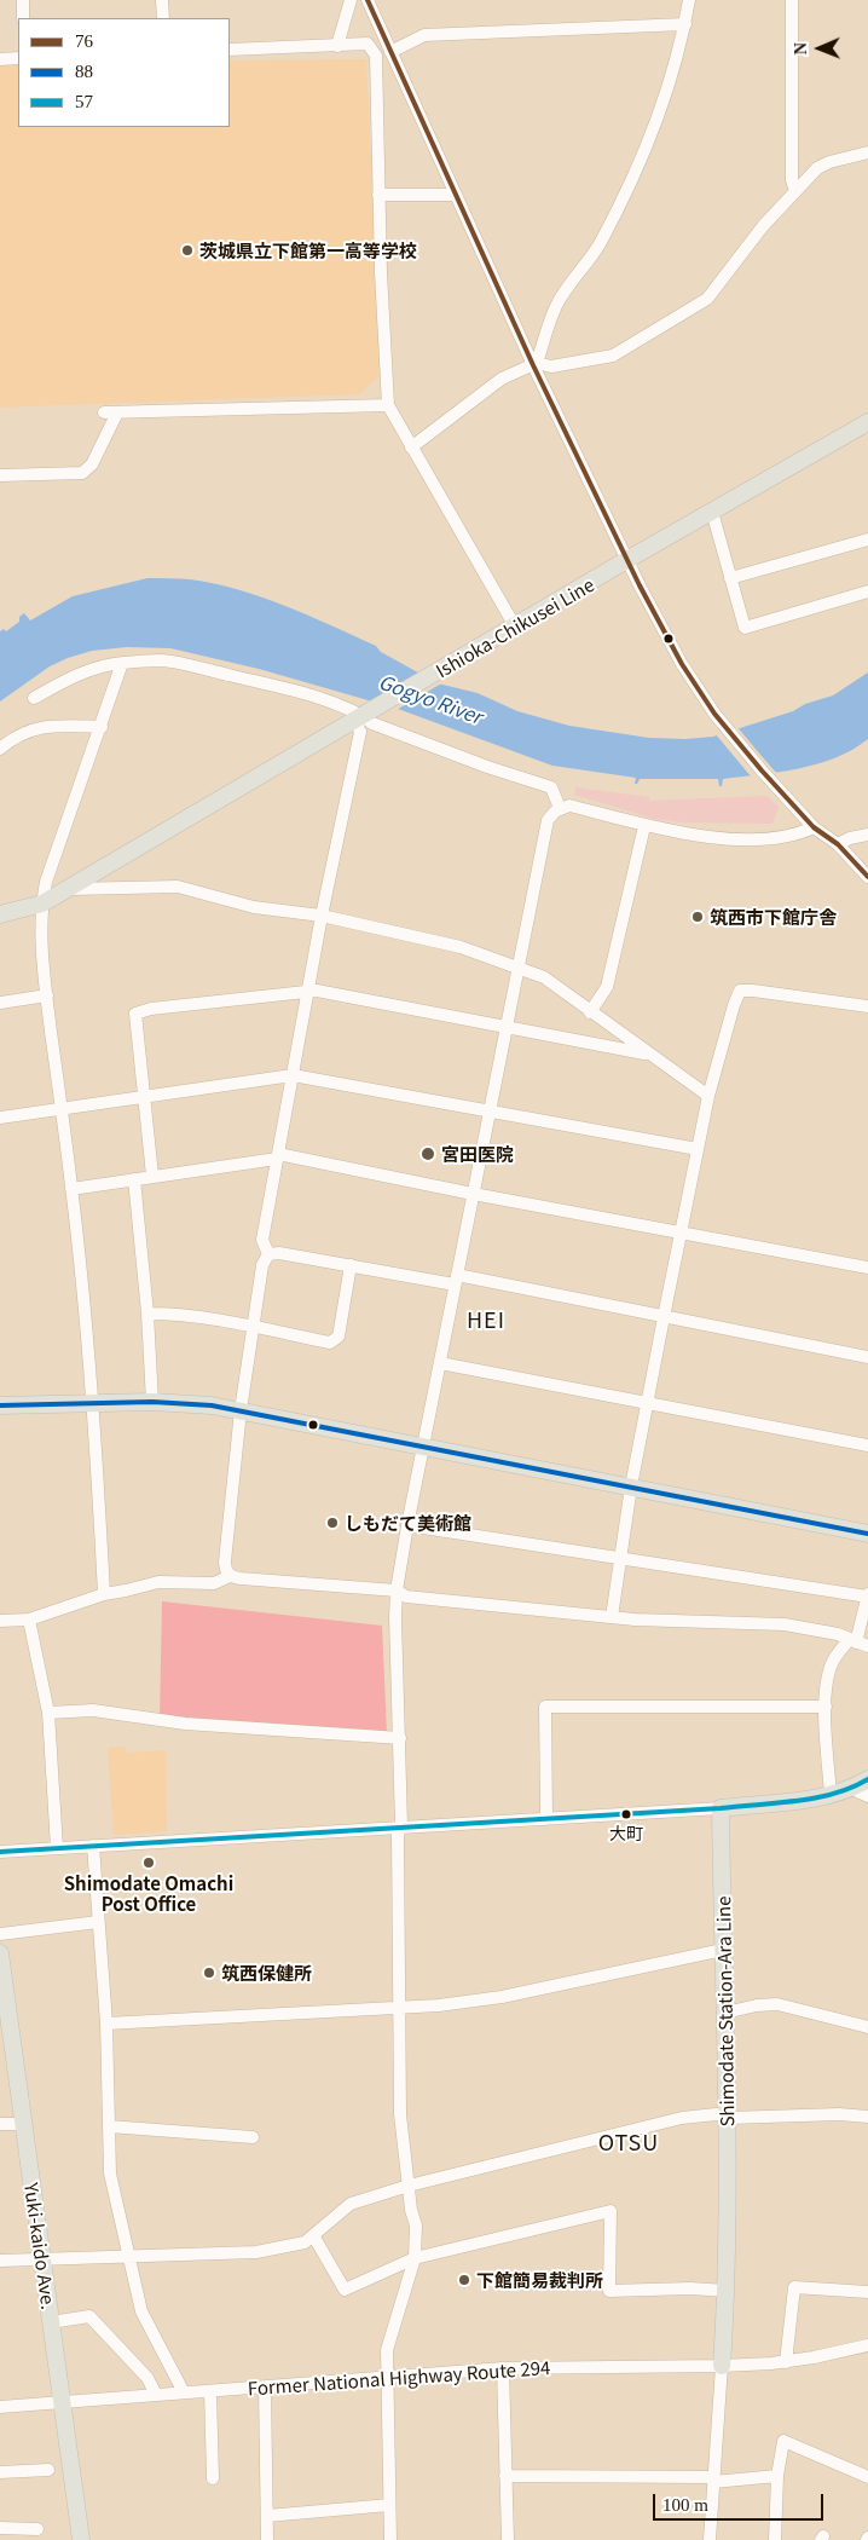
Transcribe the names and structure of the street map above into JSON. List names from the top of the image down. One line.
{"streets":{"main road":["Ishioka-Chikusei Line","Shimodate Station-Ara Line","Yuki-kaido Ave."],"street":["Former National Highway Route 294"]},"crossings":[["Shimodate Station-Ara Line","Former National Highway Route 294"],["Yuki-kaido Ave.","Former National Highway Route 294"]],"districts":["HEI","OTSU"],"water":["Gogyo River"],"places":["茨城県立下館第一高等学校","筑西市下館庁舎","宮田医院","しもだて美術館","大町","Shimodate Omachi Post Office","筑西保健所","下館簡易裁判所"],"lines":["transit line 76","transit line 88","transit line 57"],"legend":["76","88","57"],"scale_bar":"100 m","north":"left"}
